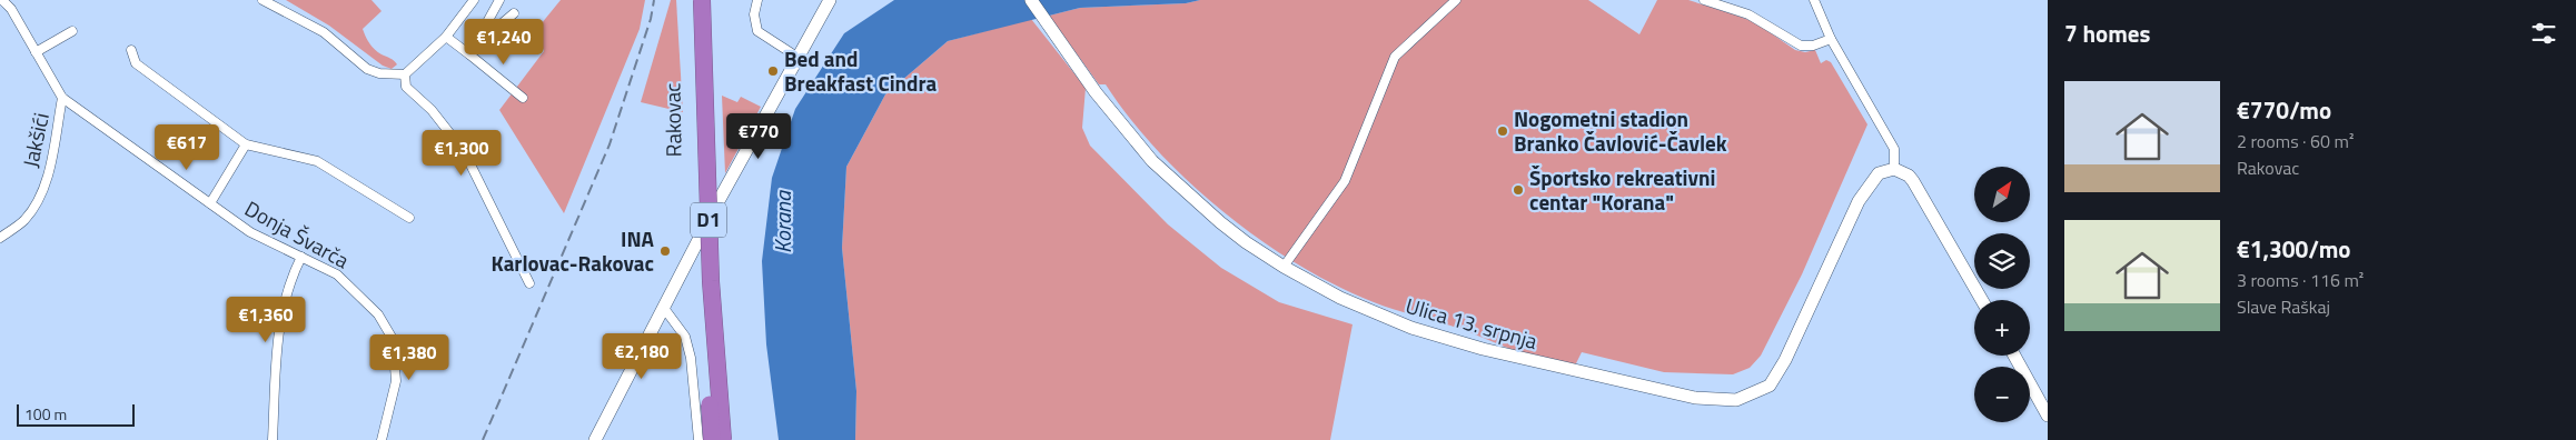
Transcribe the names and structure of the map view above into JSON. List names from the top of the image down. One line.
{"streets":{"highway":["Rakovac","D1"],"street":["Jakšići","Donja Švarča","Ulica 13. srpnja"]},"crossings":[["Jakšići","Donja Švarča"]],"water":["Korana"],"places":["Bed and Breakfast Cindra","Nogometni stadion Branko Čavlović-Čavlek","Športsko rekreativni centar \"Korana\"","INA Karlovac-Rakovac"],"scale_bar":"100 m","north":"top right","page":{"heading":"7 homes","price":["€1,240","€770","€617","€1,300","€1,360","€2,180","€1,380"],"list":[{"name":"€770/mo","note":"2 rooms · 60 m² · Rakovac"},{"name":"€1,300/mo","note":"3 rooms · 116 m² · Slave Raškaj"}],"map_buttons":["+","−"],"scale":"100 m"}}
